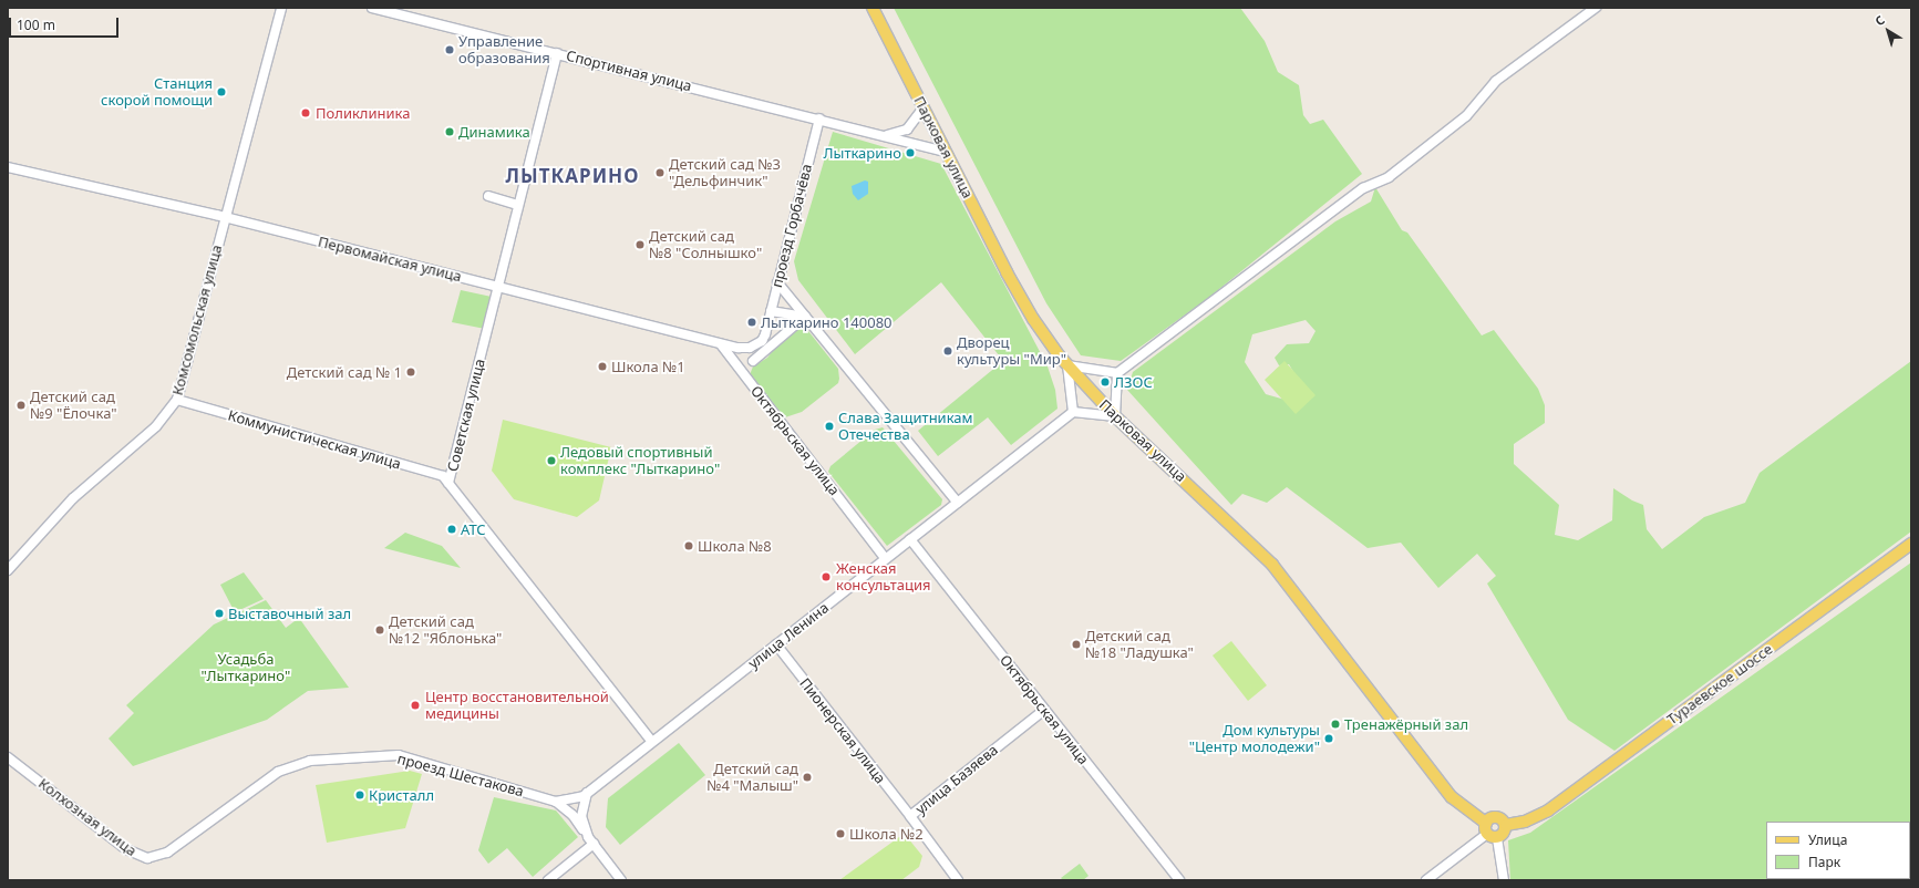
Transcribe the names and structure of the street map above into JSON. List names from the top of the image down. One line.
{"streets":{"main road":["Парковая улица","Тураевское шоссе"],"street":["Спортивная улица","проезд Горбачёва","Первомайская улица","Комсомольская улица","Советская улица","Коммунистическая улица","Октябрьская улица","улица Ленина","Пионерская улица","проезд Шестакова","улица Базяева","Колхозная улица"]},"crossings":[["Спортивная улица","Парковая улица"],["Спортивная улица","проезд Горбачёва"],["Спортивная улица","Советская улица"],["проезд Горбачёва","Первомайская улица"],["проезд Горбачёва","Октябрьская улица"],["Первомайская улица","Комсомольская улица"],["Первомайская улица","Советская улица"],["Первомайская улица","Октябрьская улица"],["Комсомольская улица","Коммунистическая улица"],["Советская улица","Коммунистическая улица"],["Советская улица","улица Ленина"],["Октябрьская улица","улица Ленина"],["Октябрьская улица","улица Базяева"],["улица Ленина","Пионерская улица"],["Пионерская улица","улица Базяева"],["проезд Шестакова","Колхозная улица"]],"districts":["ЛЫТКАРИНО"],"parks":["Усадьба \"Лыткарино\""],"places":["Управление образования","Станция скорой помощи","Поликлиника","Динамика","Лыткарино","Детский сад №3 \"Дельфинчик\"","Детский сад №8 \"Солнышко\"","Лыткарино 140080","Дворец культуры \"Мир\"","Школа №1","Детский сад № 1","ЛЗОС","Детский сад №9 \"Ёлочка\"","Слава Защитникам Отечества","Ледовый спортивный комплекс \"Лыткарино\"","АТС","Школа №8","Женская консультация","Выставочный зал","Детский сад №12 \"Яблонька\"","Детский сад №18 \"Ладушка\"","Центр восстановительной медицины","Тренажёрный зал","Дом культуры \"Центр молодежи\"","Детский сад №4 \"Малыш\"","Кристалл","Школа №2"],"legend":["Улица","Парк"],"scale_bar":"100 m","north":"top left"}
